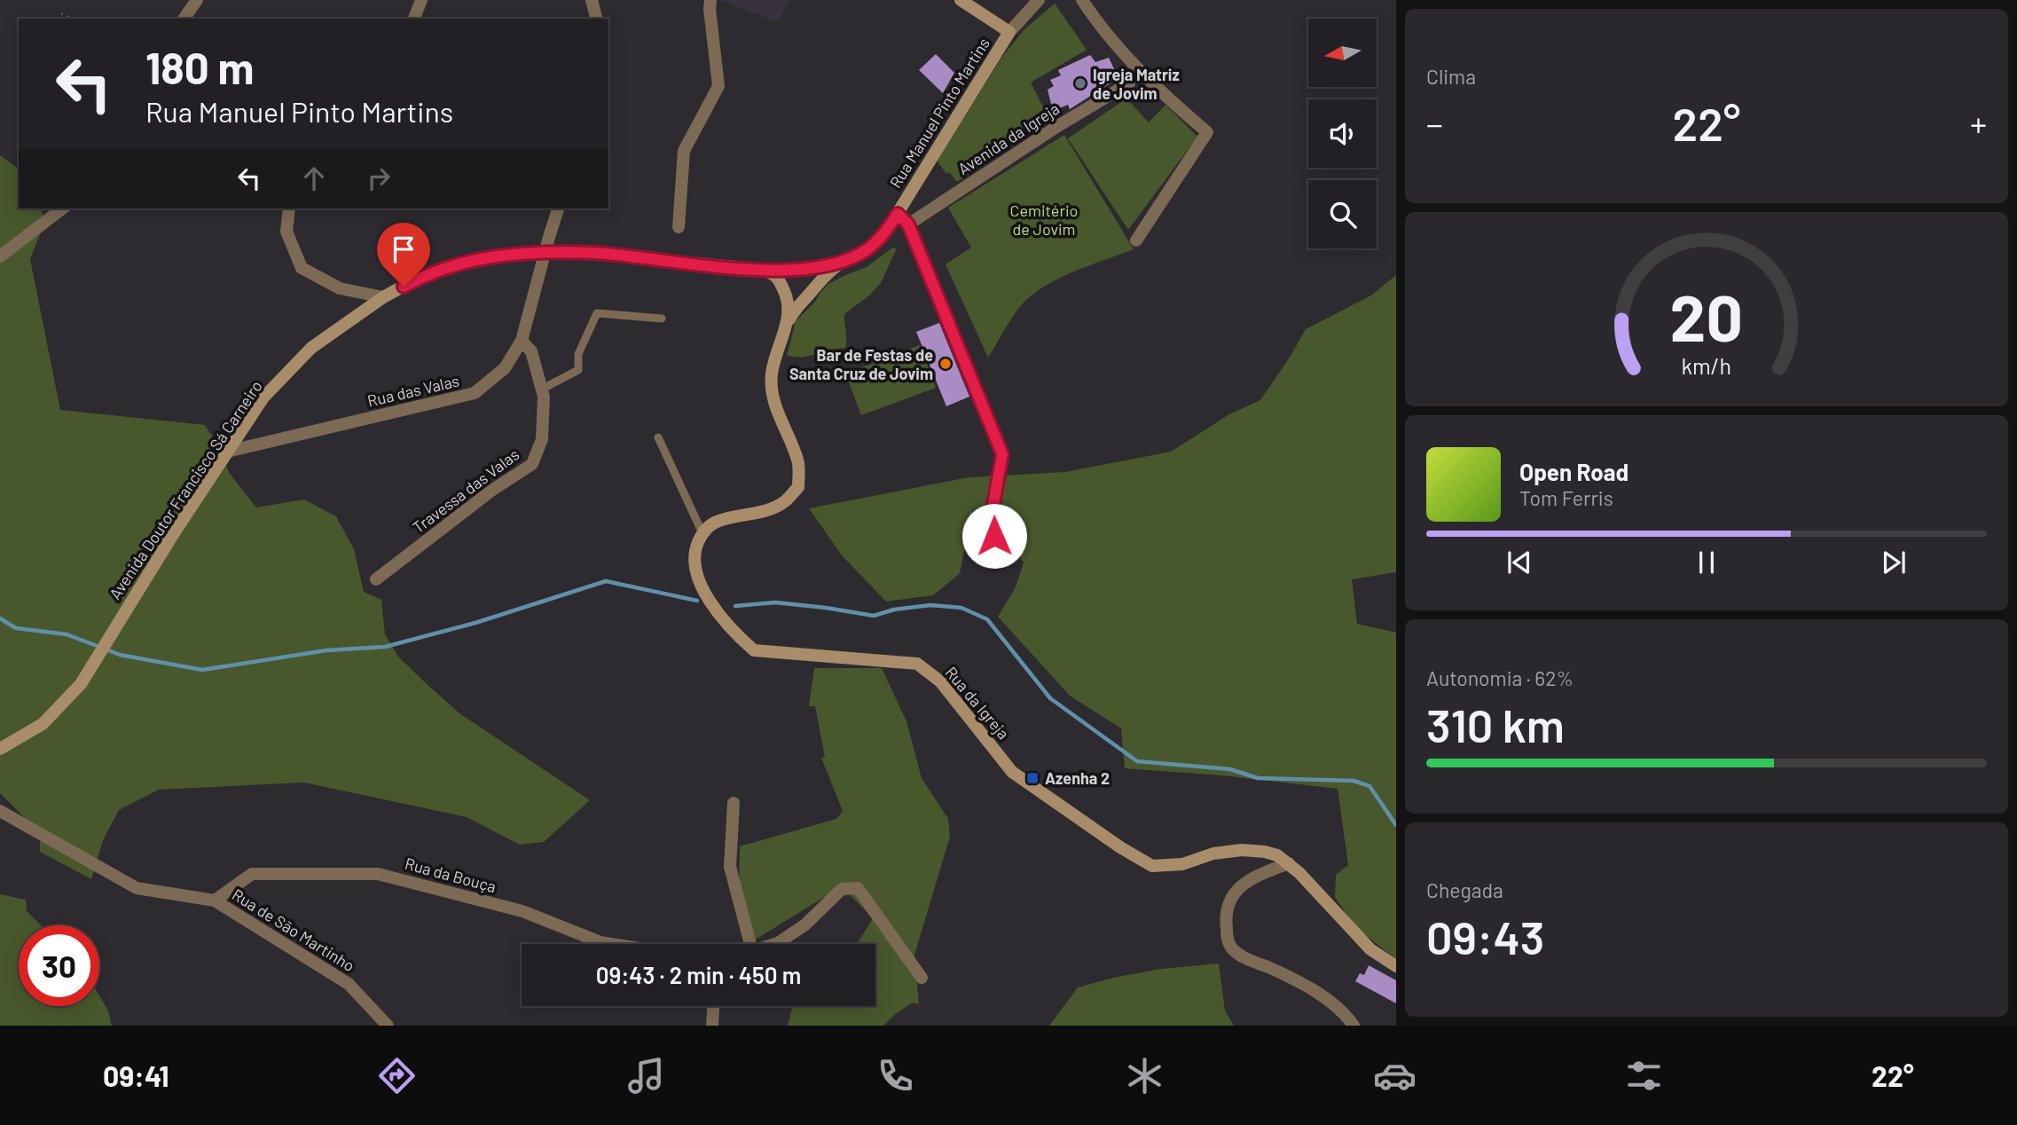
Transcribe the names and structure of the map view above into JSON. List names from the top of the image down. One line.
{"streets":{"street":["Rua Manuel Pinto Martins","Avenida da Igreja","Rua das Valas","Avenida Doutor Francisco Sá Carneiro","Travessa das Valas","Rua da Igreja","Rua da Bouça","Rua de São Martinho"]},"crossings":[["Rua Manuel Pinto Martins","Avenida Doutor Francisco Sá Carneiro"],["Rua das Valas","Avenida Doutor Francisco Sá Carneiro"],["Rua das Valas","Travessa das Valas"],["Rua da Bouça","Rua de São Martinho"]],"parks":["Cemitério de Jovim"],"places":{"other":["Igreja Matriz de Jovim","Bar de Festas de Santa Cruz de Jovim"],"transit":["Azenha 2"]},"north":"left","page":{"tile":["Clima",["Autonomia · 62%","310 km"],["Chegada","09:43"]],"turn":["180 m","Rua Manuel Pinto Martins"],"heat":["−","22°","+"],"song":["Open Road","Tom Ferris"],"limit":"30","trip":"09:43 · 2 min · 450 m","tabs":["09:41","22°"],"gauge":["20","km/h"]}}
